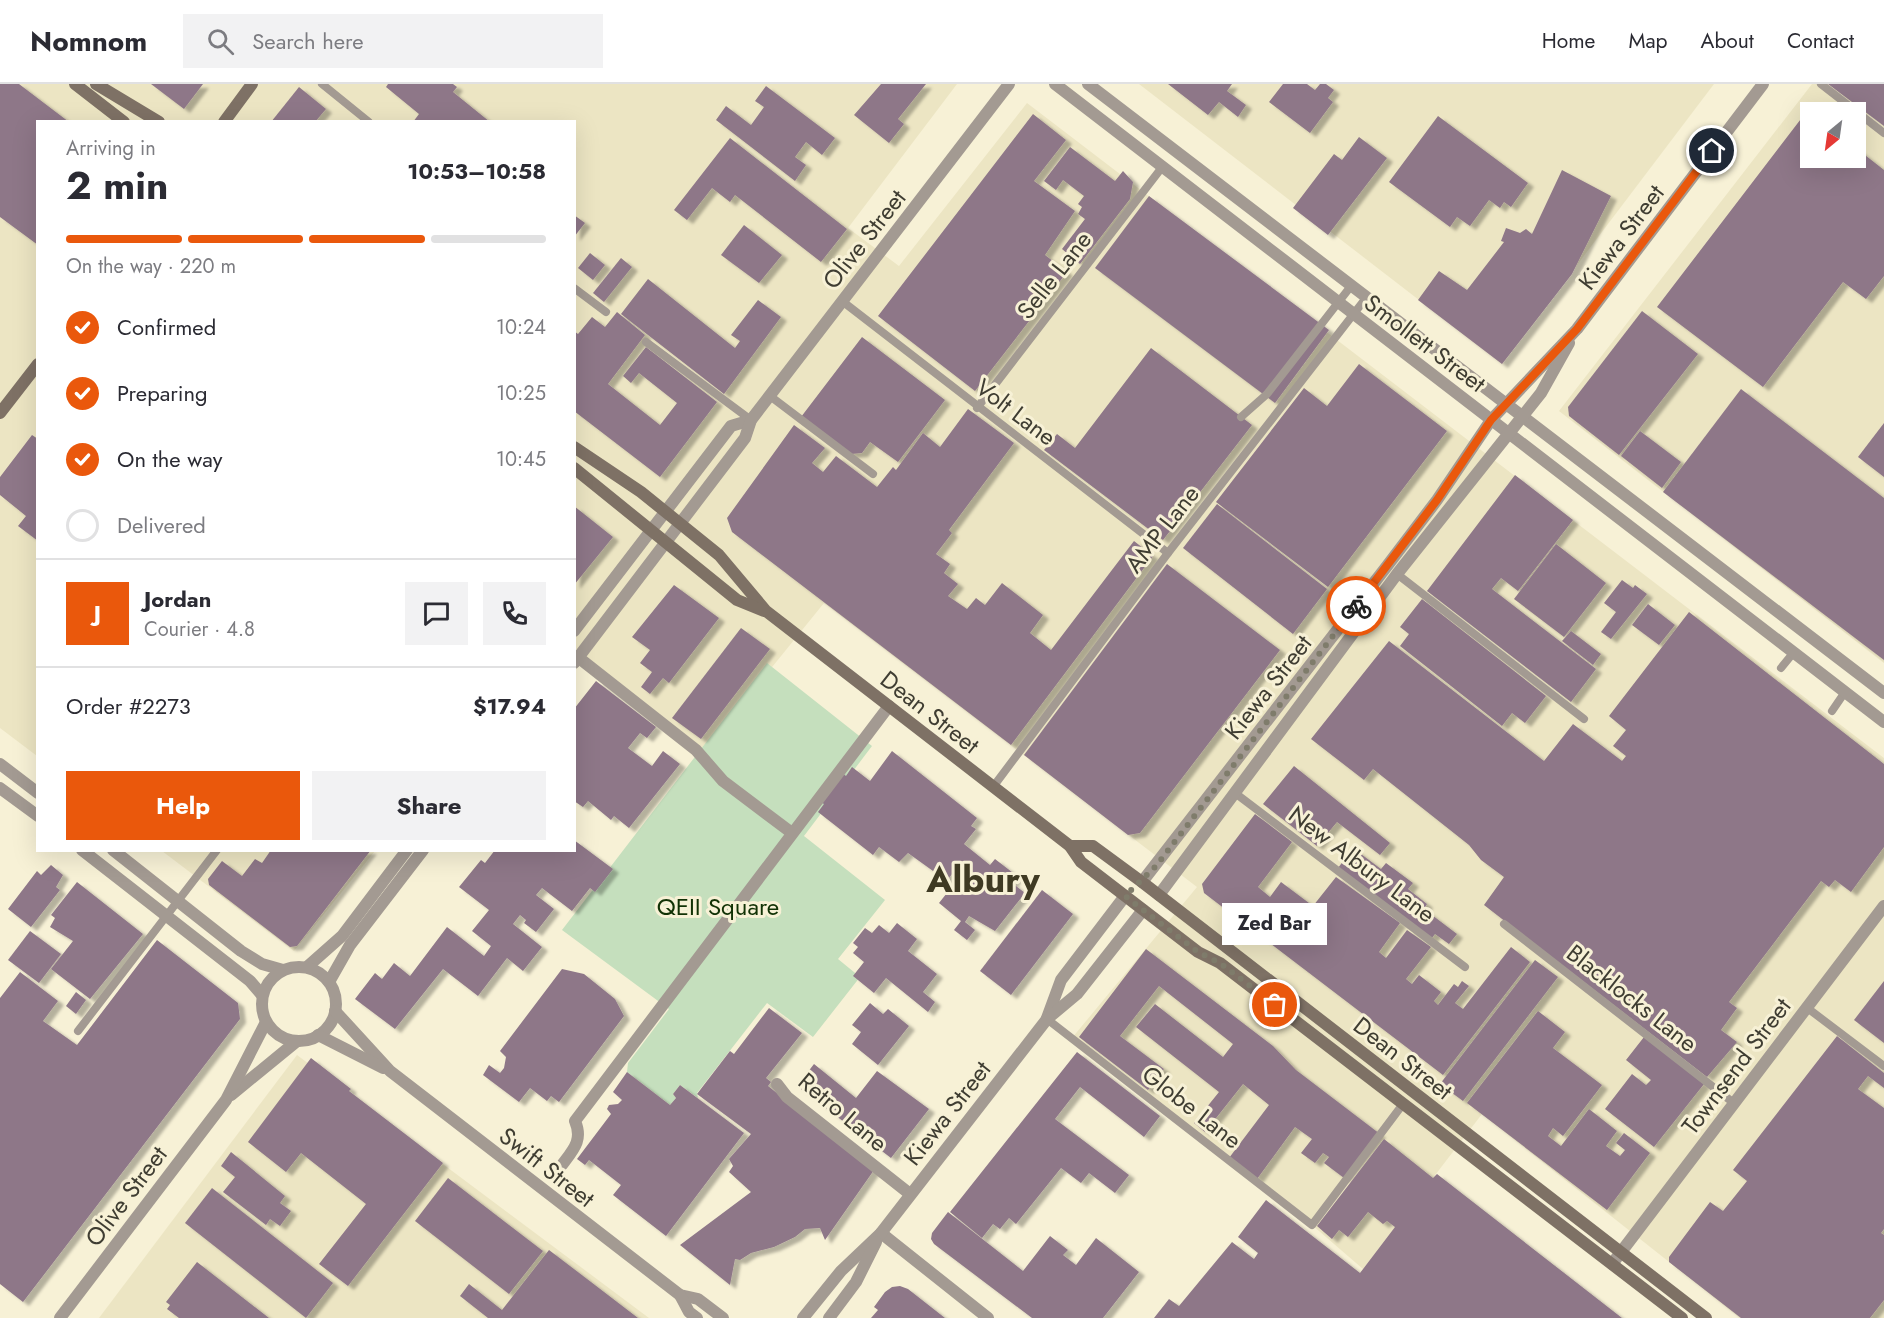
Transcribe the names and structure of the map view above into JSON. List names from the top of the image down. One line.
{"streets":{"main road":["Kiewa Street","Dean Street"],"street":["Olive Street","Smollett Street","Townsend Street","Retro Lane","Swift Street"],"lane":["Selle Lane","Volt Lane","AMP Lane","New Albury Lane","Blacklocks Lane","Globe Lane"]},"crossings":[["Kiewa Street","Smollett Street"],["Kiewa Street","Dean Street"],["Kiewa Street","New Albury Lane"],["Kiewa Street","Globe Lane"],["Kiewa Street","Retro Lane"],["Olive Street","Volt Lane"],["Olive Street","Dean Street"],["Olive Street","Swift Street"],["Selle Lane","Smollett Street"],["Selle Lane","Volt Lane"],["Smollett Street","AMP Lane"],["Volt Lane","AMP Lane"],["AMP Lane","Dean Street"],["Dean Street","Townsend Street"],["Dean Street","Globe Lane"],["Blacklocks Lane","Townsend Street"]],"districts":["Albury"],"parks":["QEII Square"],"places":["Zed Bar"],"north":"bottom left","page":{"header":"Nomnom","search":"Search here","nav":["Home","Map","About","Contact"],"heading":["2 min","Arriving in","10:53–10:58"],"panel":["Jordan","Courier · 4.8","Order #2273","$17.94"],"bar":"On the way · 220 m","list":[["Confirmed","10:24"],["Preparing","10:25"],["On the way","10:45"],"Delivered"],"round":"J","buttons":["Help","Share"],"bubble":"Zed Bar"}}
